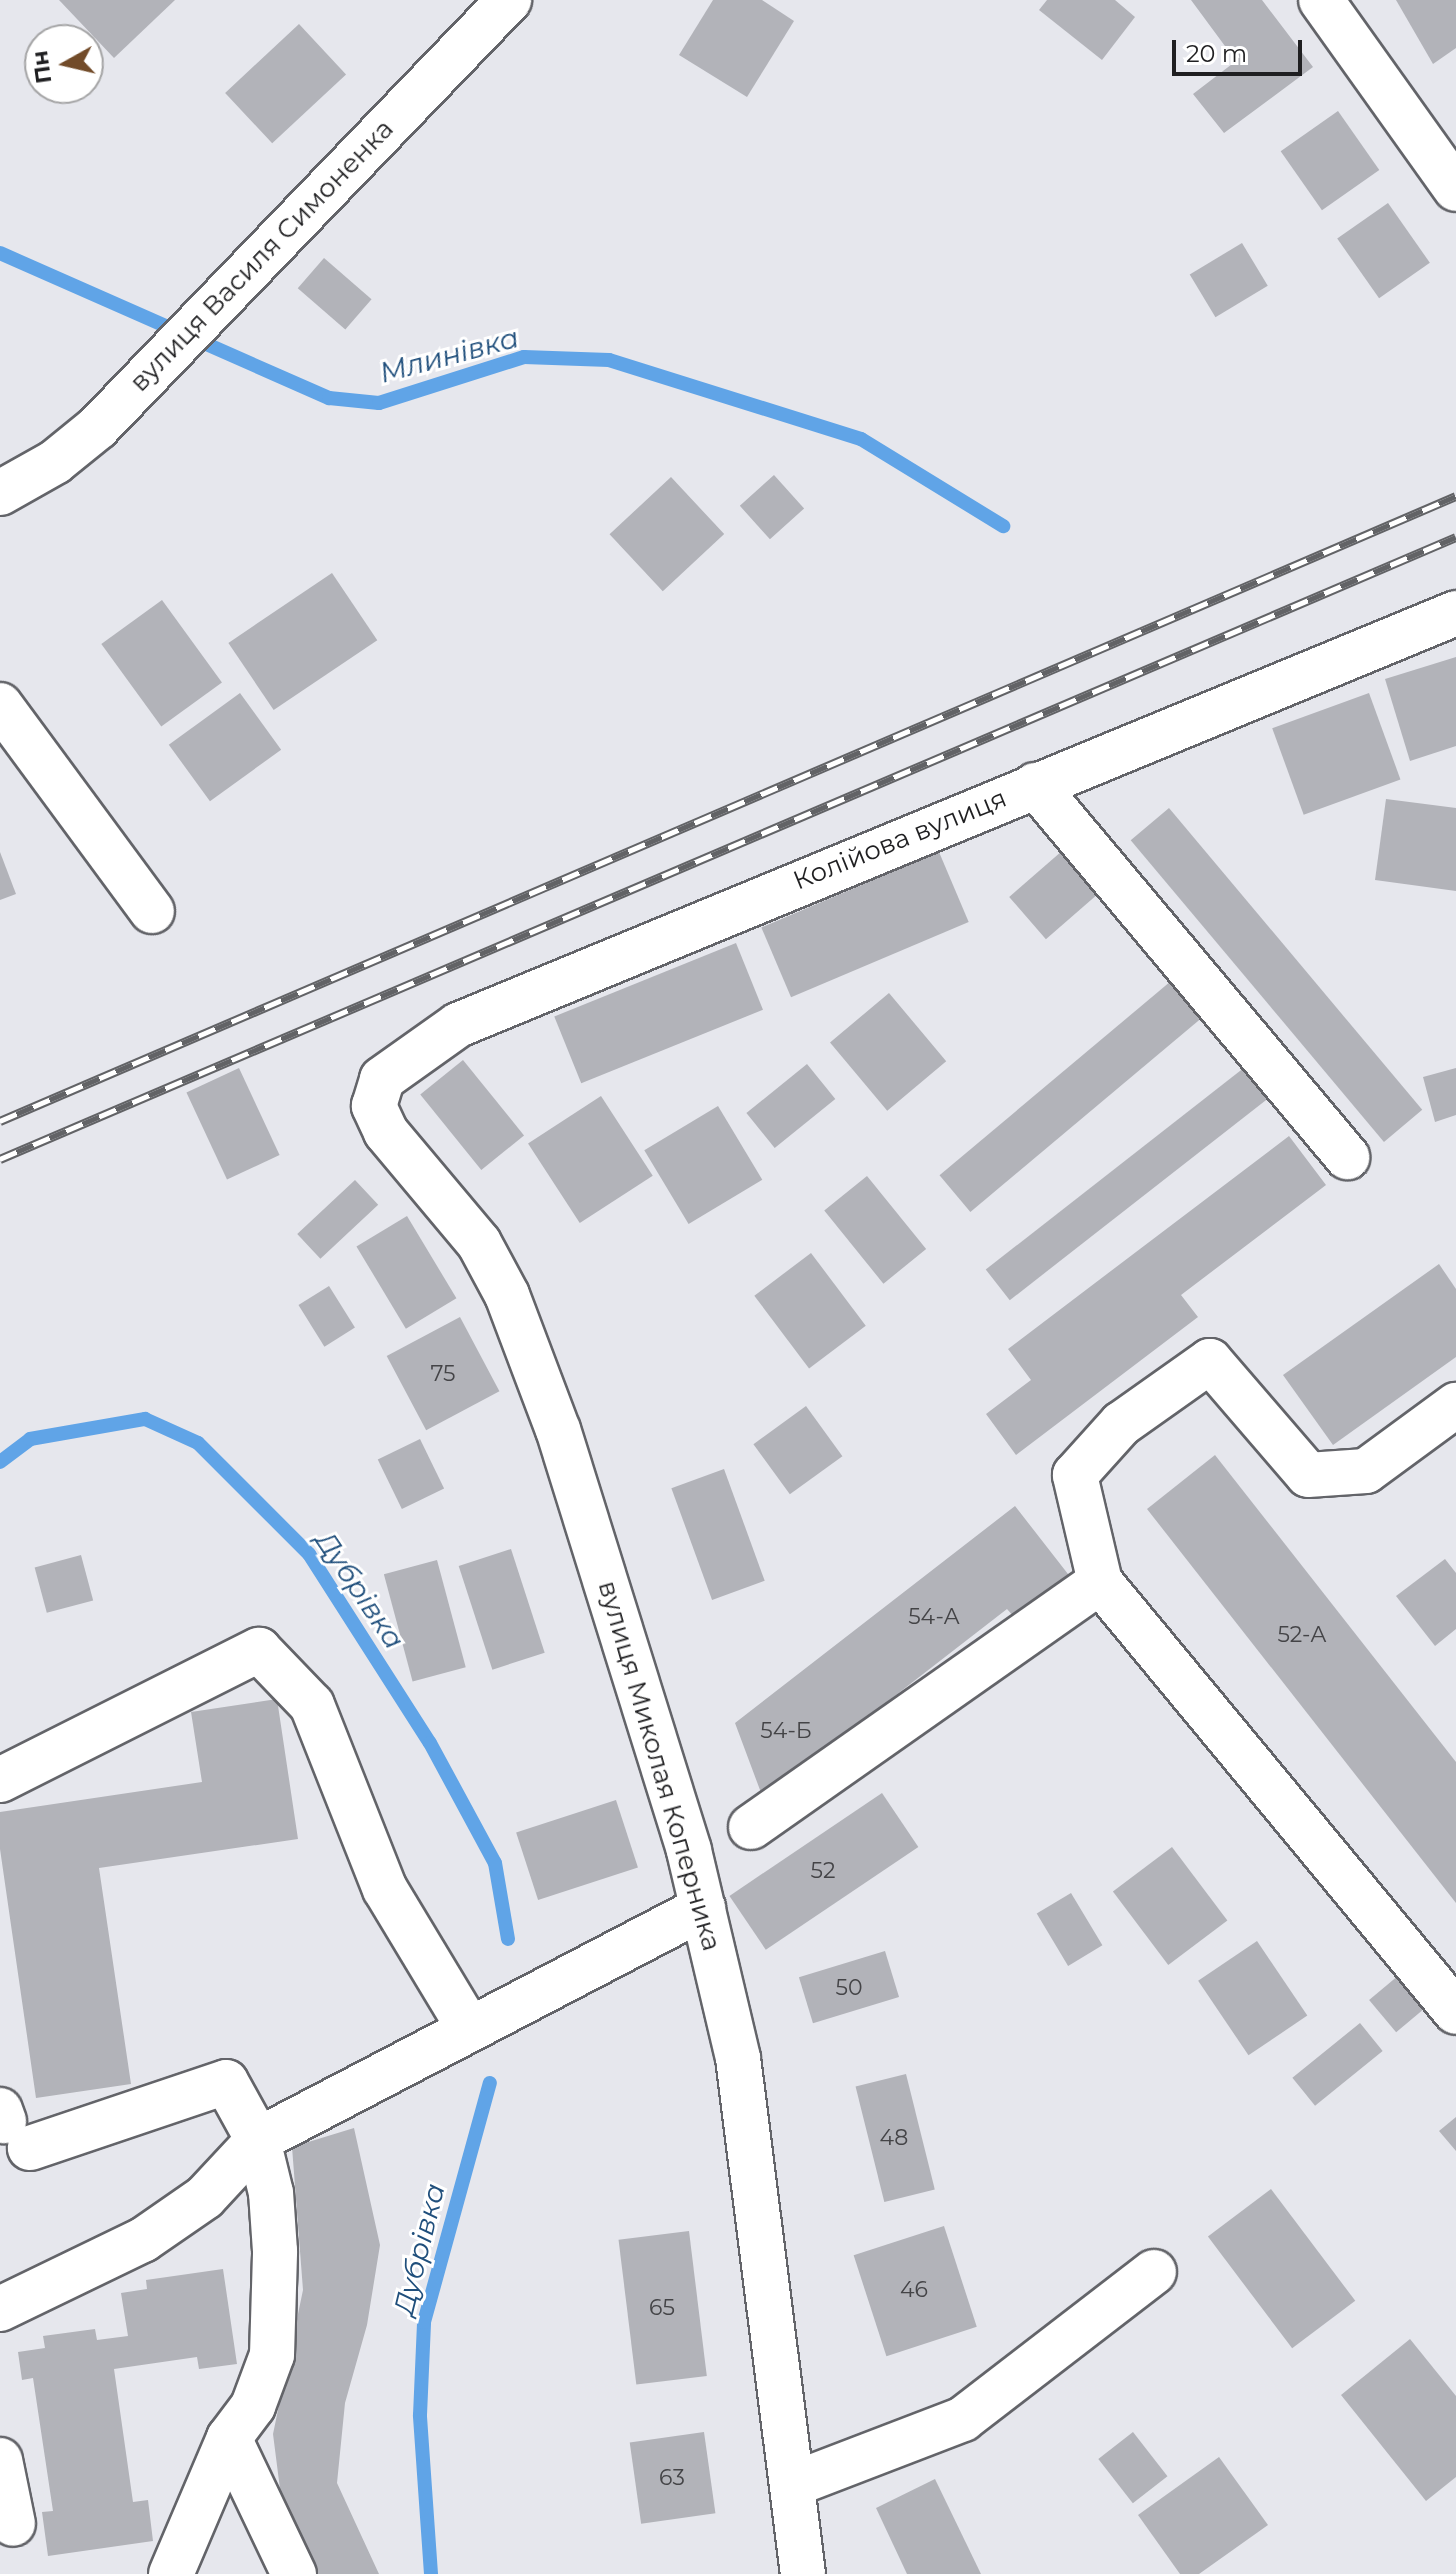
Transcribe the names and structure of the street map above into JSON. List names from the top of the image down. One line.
{"streets":{"street":["вулиця Василя Симоненка","Колійова вулиця","вулиця Миколая Коперника"]},"crossings":[["Колійова вулиця","вулиця Миколая Коперника"]],"water":["Млинівка","Дубрівка"],"house_numbers":["75","54-А","52-А","54-Б","52","50","48","46","65","63"],"scale_bar":"20 m","north":"left"}
